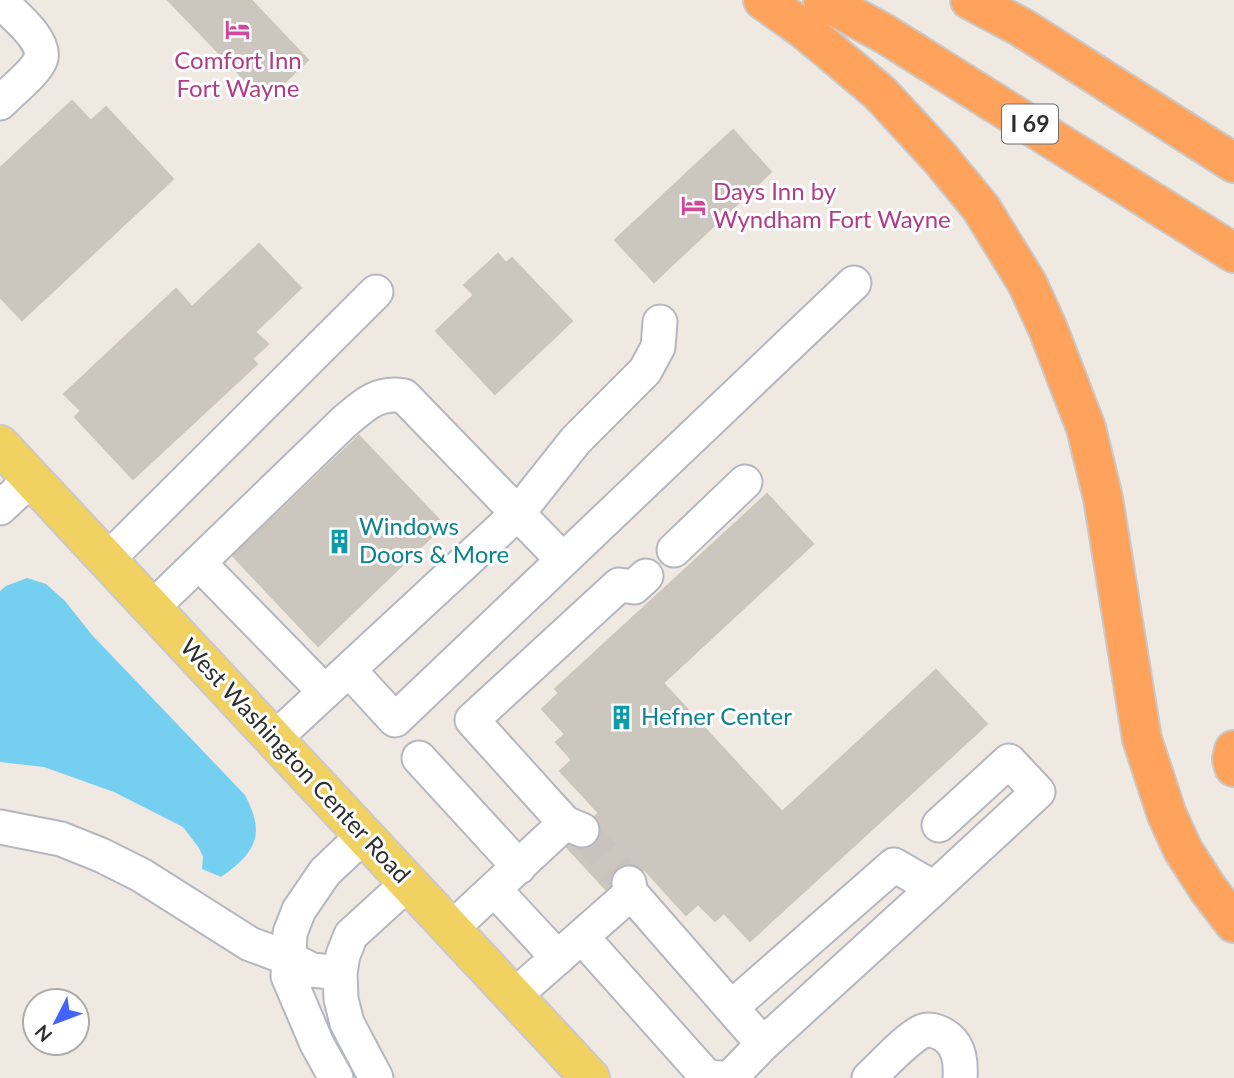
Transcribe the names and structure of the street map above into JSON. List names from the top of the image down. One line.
{"streets":{"highway":["I 69"],"main road":["West Washington Center Road"]},"places":{"hotel":["Comfort Inn Fort Wayne","Days Inn by Wyndham Fort Wayne"],"building":["Windows Doors & More","Hefner Center"]},"north":"bottom left"}
